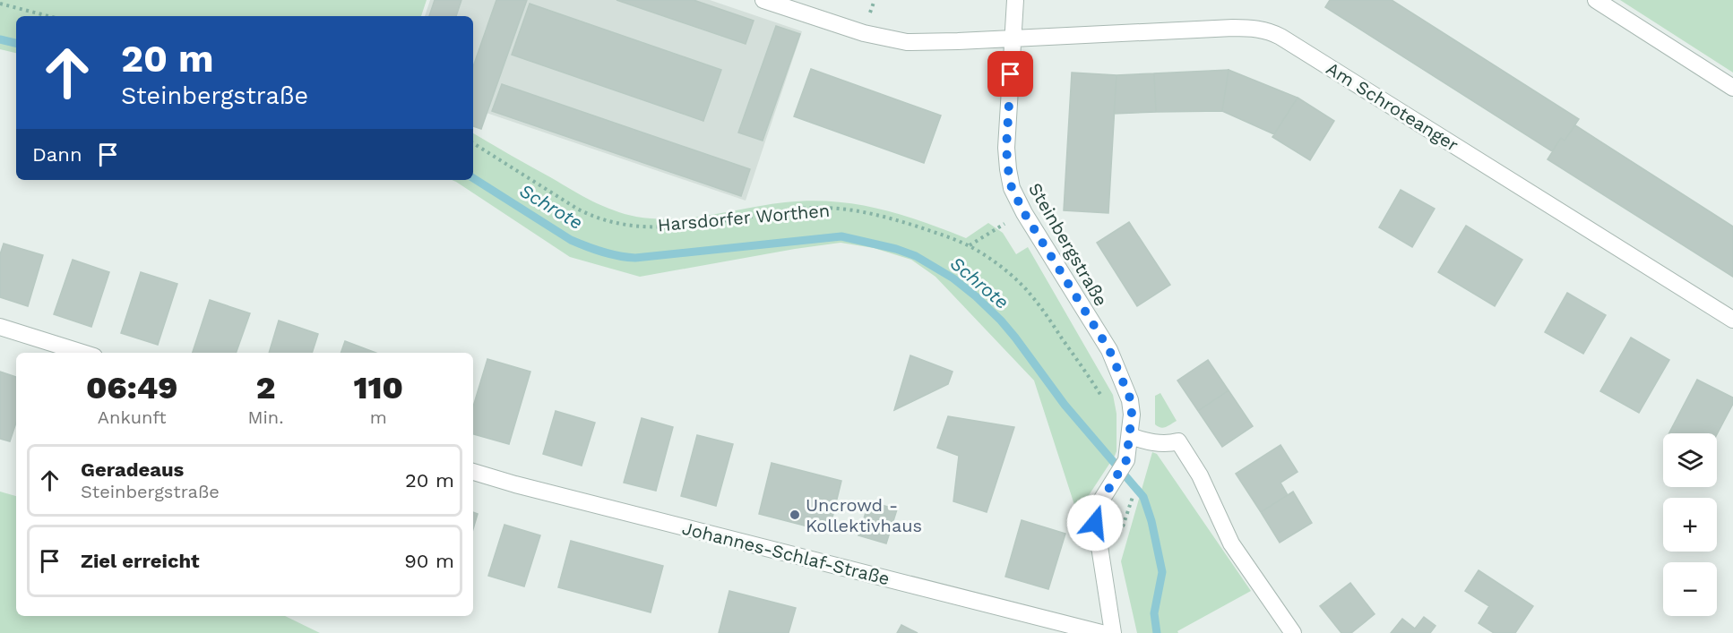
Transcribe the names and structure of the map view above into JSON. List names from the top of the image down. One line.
{"streets":{"street":["Am Schroteanger","Steinbergstraße","Johannes-Schlaf-Straße"],"path":["Harsdorfer Worthen"]},"crossings":[["Am Schroteanger","Steinbergstraße"]],"water":["Schrote"],"places":["Uncrowd - Kollektivhaus"],"page":{"turn":["20 m","Steinbergstraße"],"then":"Dann","eta":["06:49","Ankunft","2","Min.","110","m"],"map_buttons":["+","−"],"list":[{"name":"Geradeaus","note":"Steinbergstraße","value":"20 m"},{"name":"Ziel erreicht","value":"90 m"}]}}
